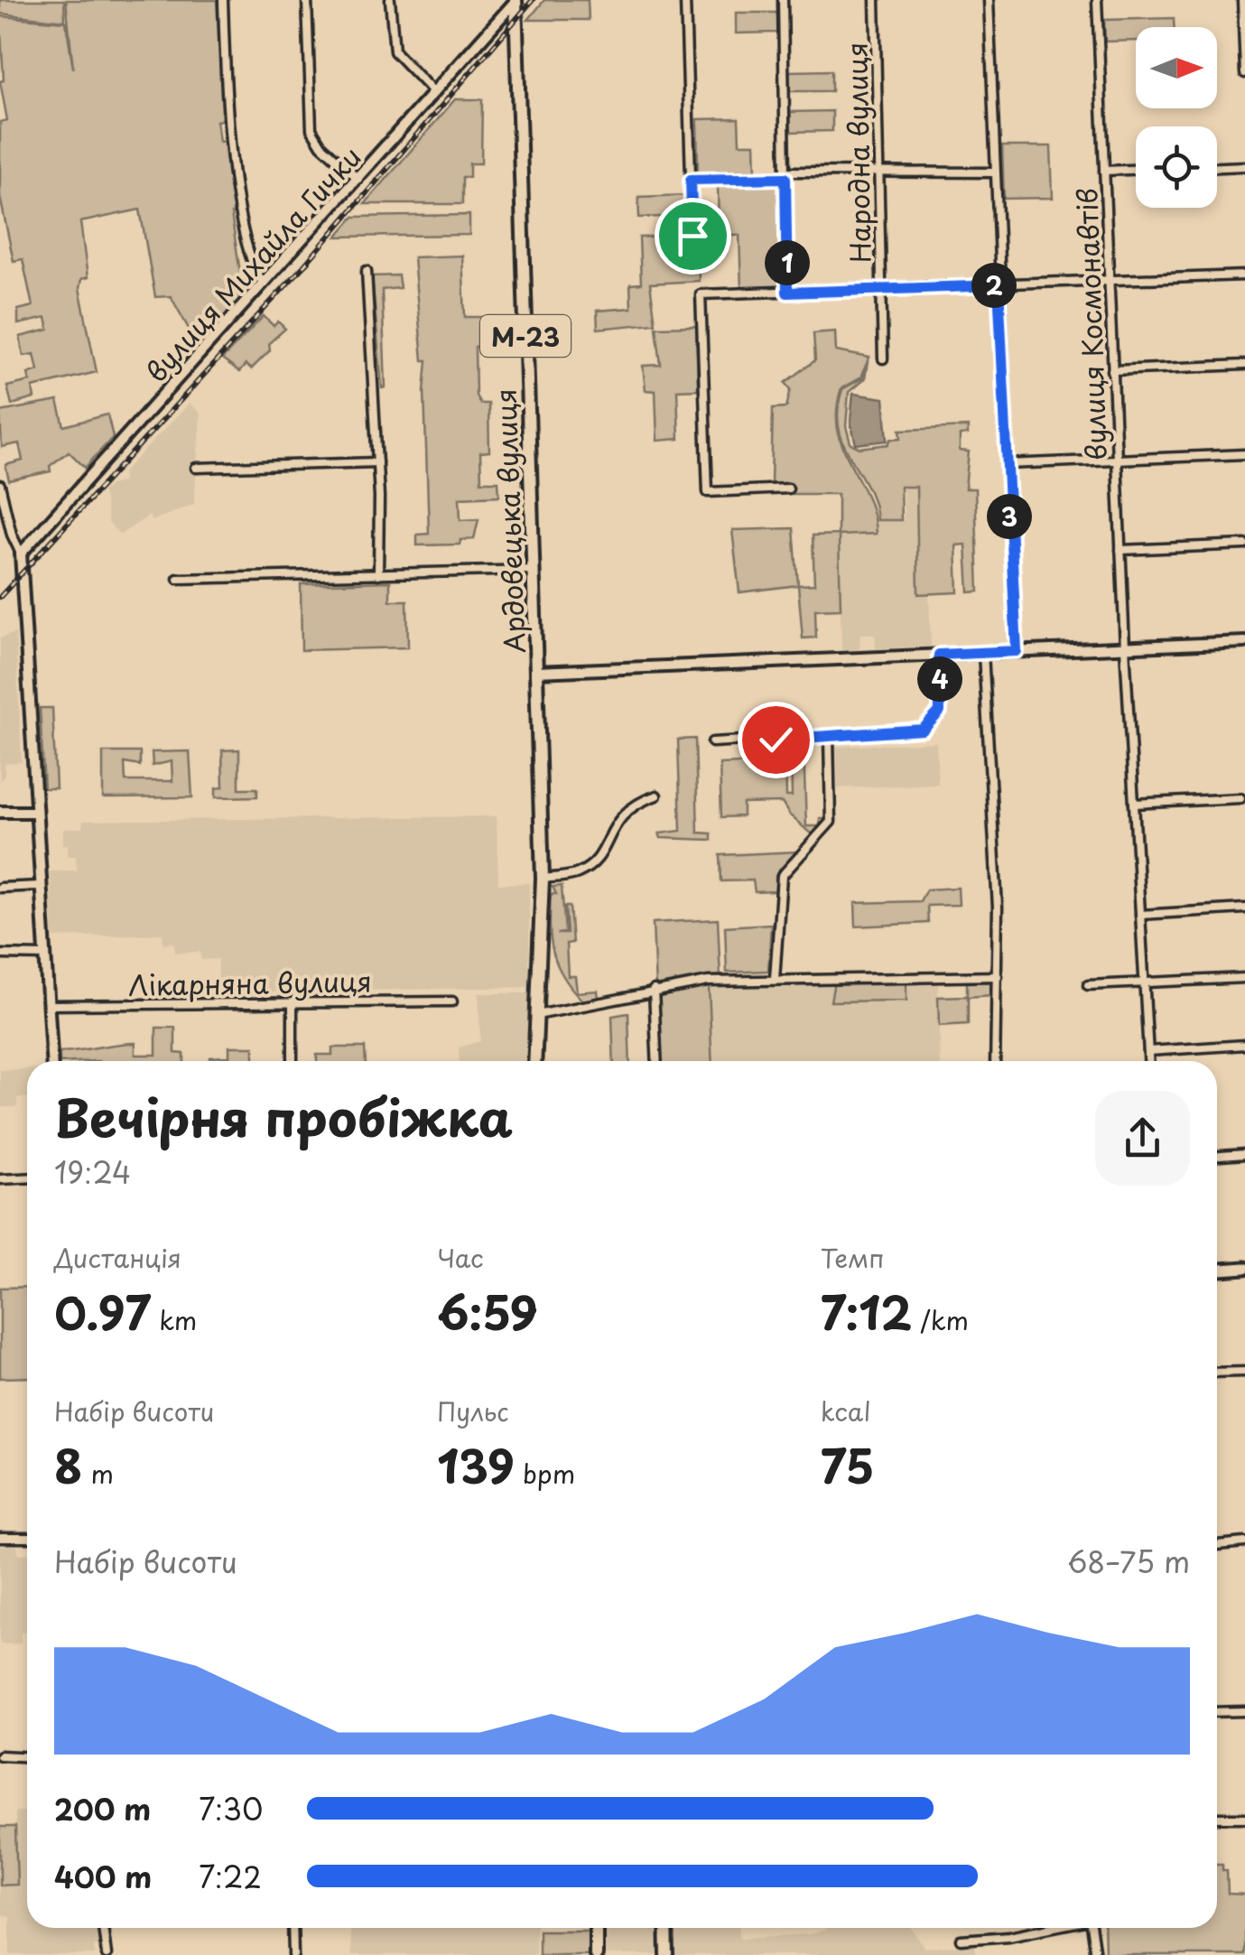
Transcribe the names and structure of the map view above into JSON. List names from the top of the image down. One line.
{"streets":{"highway":["М-23","Ардовецька вулиця"],"street":["Народна вулиця","вулиця Михайла Гички","вулиця Космонавтів","Лікарняна вулиця"]},"crossings":[["вулиця Михайла Гички","Ардовецька вулиця"],["М-23","Ардовецька вулиця"]],"north":"right","page":{"pins":["1","2","3","4"],"heading":["Вечірня пробіжка","19:24"],"stats":[["Дистанція","0.97 km"],["Час","6:59"],["Темп","7:12 /km"],["Набір висоти","8 m"],["Пульс","139 bpm"],["kcal","75"]],"chart":["Набір висоти","68–75 m"],"list":[{"name":"200 m","note":"7:30"},{"name":"400 m","note":"7:22"}]}}
